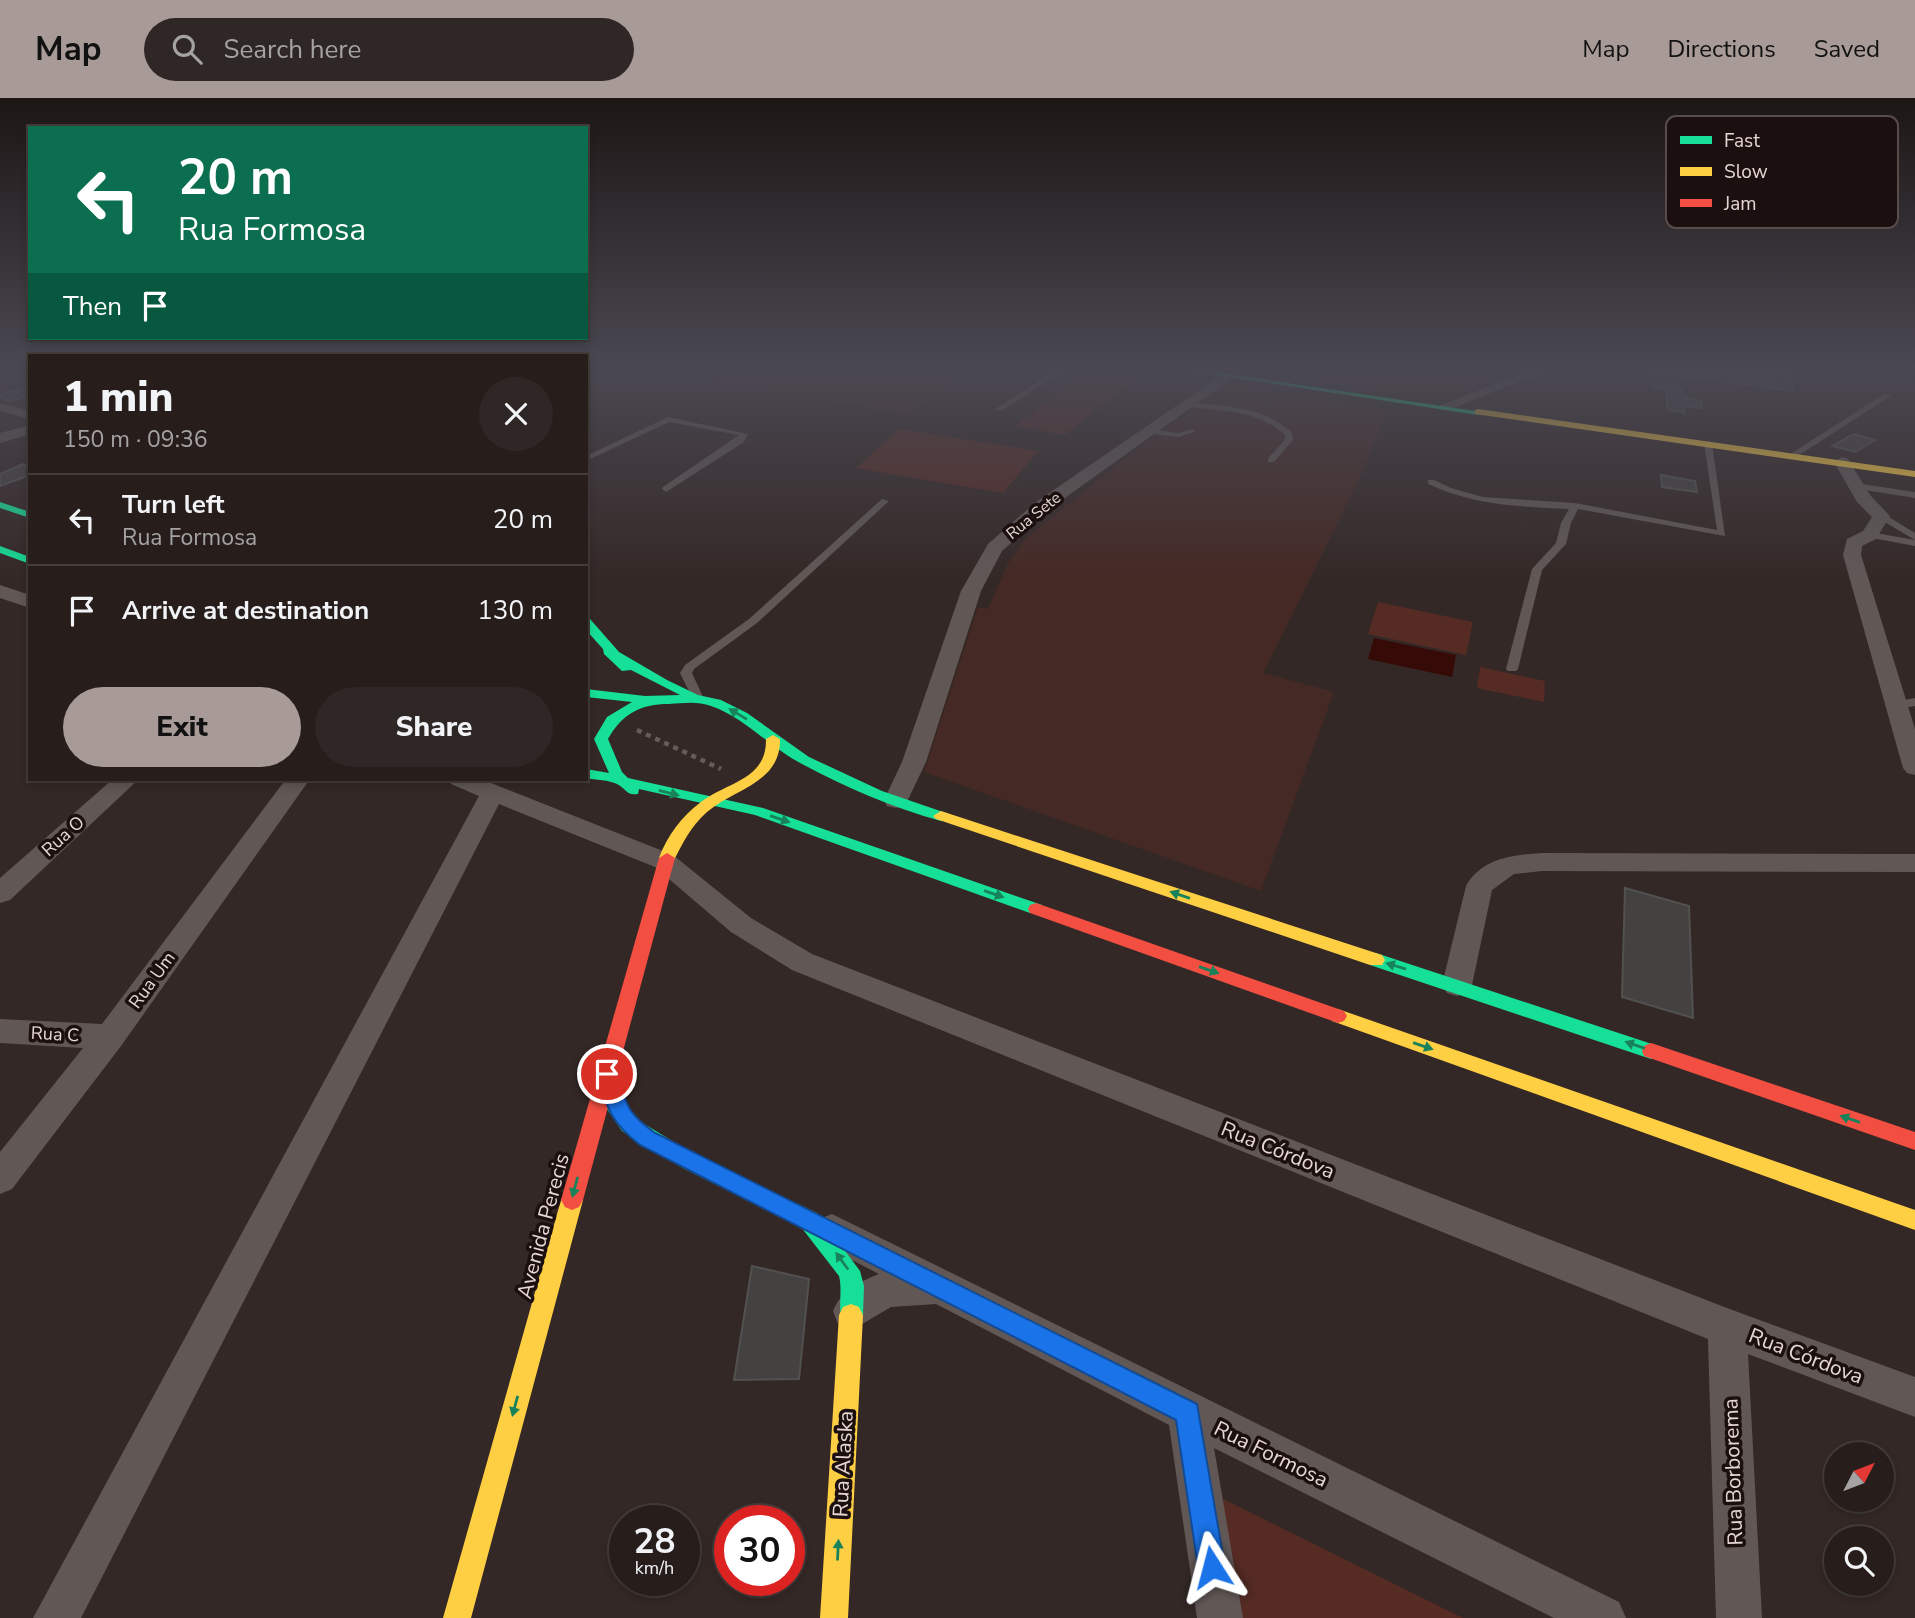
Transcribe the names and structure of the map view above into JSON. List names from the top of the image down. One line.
{"streets":{"main road":["Avenida Perecis","Rua Formosa","Rua Alaska"],"street":["Rua Sete","Rua O","Rua Um","Rua C","Rua Córdova","Rua Borborema"]},"crossings":[["Rua Um","Rua C"],["Rua Córdova","Avenida Perecis"],["Rua Córdova","Rua Borborema"],["Avenida Perecis","Rua Formosa"],["Rua Formosa","Rua Alaska"]],"one_way":["Avenida Perecis","Rua Alaska"],"legend":["Fast","Slow","Jam"],"north":"top right","page":{"header":"Map","search":"Search here","nav":["Map","Directions","Saved"],"turn":["20 m","Rua Formosa"],"then":"Then","heading":["1 min","150 m · 09:36"],"list":[{"name":"Turn left","note":"Rua Formosa","value":"20 m"},{"name":"Arrive at destination","value":"130 m"}],"buttons":["Exit","Share"],"speed":"28 km/h","limit":"30"}}
